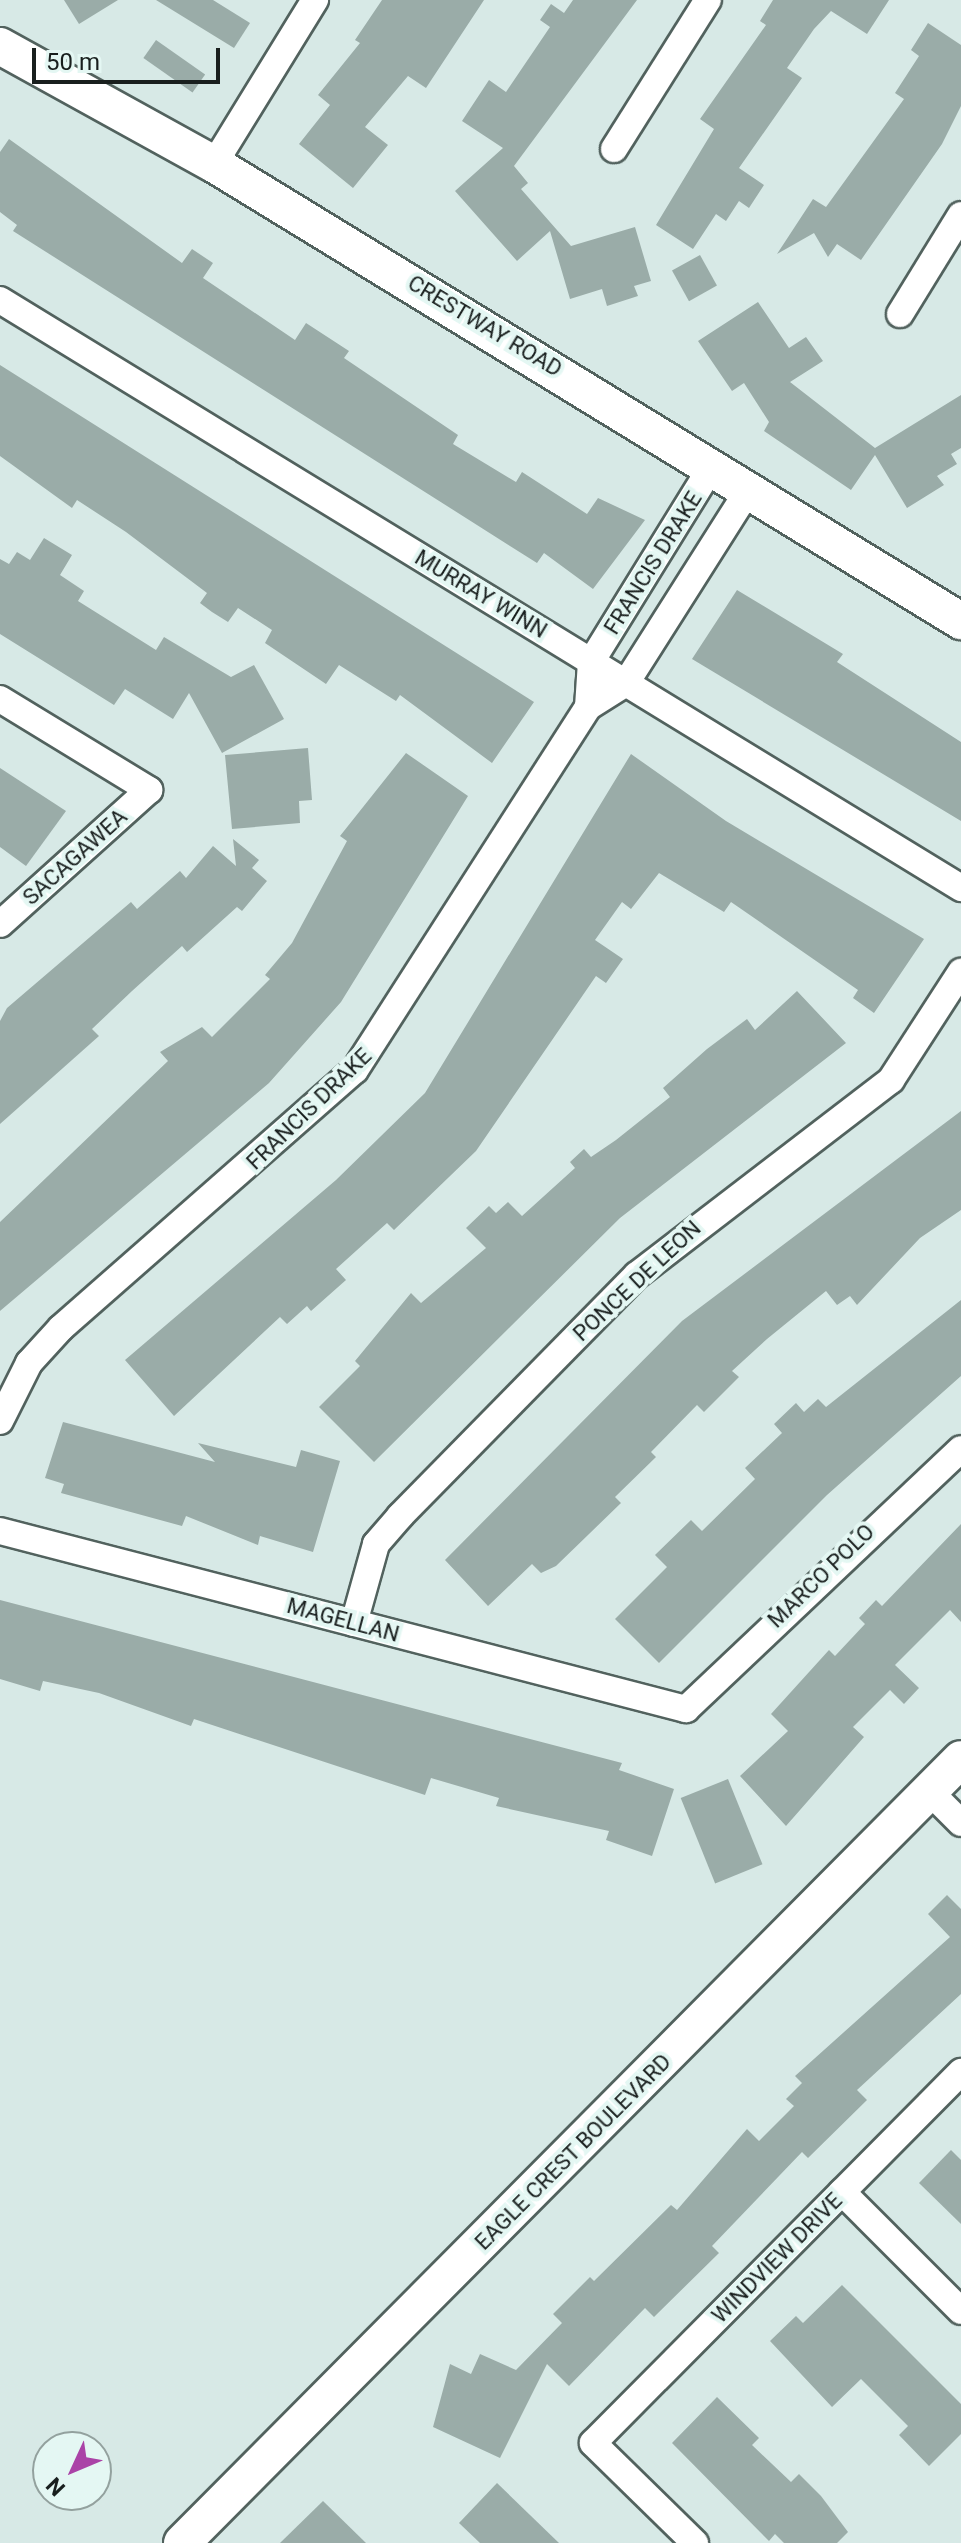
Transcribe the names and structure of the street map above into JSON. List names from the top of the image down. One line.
{"streets":{"main road":["CRESTWAY ROAD","EAGLE CREST BOULEVARD"],"street":["FRANCIS DRAKE","MURRAY WINN","SACAGAWEA","PONCE DE LEON","MARCO POLO","MAGELLAN","WINDVIEW DRIVE"]},"crossings":[["CRESTWAY ROAD","FRANCIS DRAKE"],["FRANCIS DRAKE","MURRAY WINN"],["PONCE DE LEON","MAGELLAN"],["MARCO POLO","MAGELLAN"]],"scale_bar":"50 m","north":"bottom left"}
